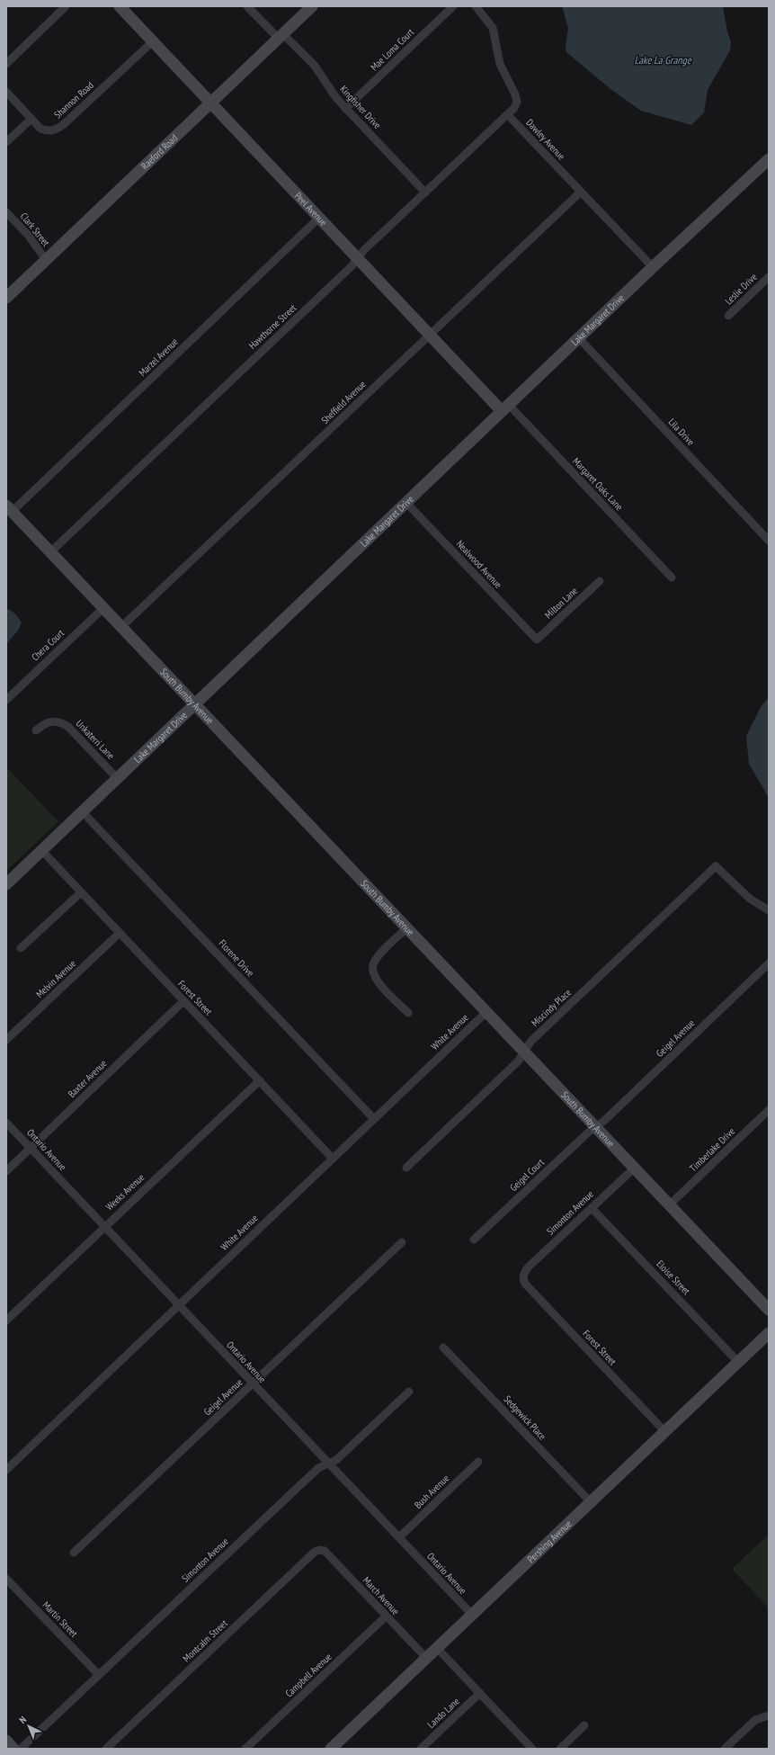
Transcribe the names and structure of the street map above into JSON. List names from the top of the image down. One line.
{"streets":{"street":["Mae Loma Court","Shannon Road","Kingfisher Drive","Dawley Avenue","Raeford Road","Peel Avenue","Clark Street","Leslie Drive","Lake Margaret Drive","Hawthorne Street","Marzel Avenue","Sheffield Avenue","Lila Drive","Margaret Oaks Lane","Nealwood Avenue","Milton Lane","Chera Court","South Bumby Avenue","Unkaterri Lane","Florene Drive","Melvin Avenue","Forest Street","Miscindy Place","White Avenue","Geigel Avenue","Baxter Avenue","Ontario Avenue","Timberlake Drive","Geigel Court","Weeks Avenue","Simonton Avenue","Eloise Street","Sedgewick Place","Bush Avenue","Pershing Avenue","March Avenue","Martin Street","Montcalm Street","Campbell Avenue","Lando Lane"]},"crossings":[["Mae Loma Court","Kingfisher Drive"],["Shannon Road","Peel Avenue"],["Kingfisher Drive","Raeford Road"],["Kingfisher Drive","Hawthorne Street"],["Dawley Avenue","Lake Margaret Drive"],["Dawley Avenue","Hawthorne Street"],["Dawley Avenue","Sheffield Avenue"],["Raeford Road","Peel Avenue"],["Raeford Road","Clark Street"],["Peel Avenue","Lake Margaret Drive"],["Peel Avenue","Hawthorne Street"],["Peel Avenue","Marzel Avenue"],["Peel Avenue","Sheffield Avenue"],["Peel Avenue","Margaret Oaks Lane"],["Lake Margaret Drive","Lila Drive"],["Lake Margaret Drive","Margaret Oaks Lane"],["Lake Margaret Drive","Nealwood Avenue"],["Lake Margaret Drive","South Bumby Avenue"],["Lake Margaret Drive","Unkaterri Lane"],["Lake Margaret Drive","Florene Drive"],["Lake Margaret Drive","Forest Street"],["Hawthorne Street","South Bumby Avenue"],["Marzel Avenue","South Bumby Avenue"],["Sheffield Avenue","South Bumby Avenue"],["Nealwood Avenue","Milton Lane"],["Chera Court","South Bumby Avenue"],["South Bumby Avenue","Miscindy Place"],["South Bumby Avenue","White Avenue"],["South Bumby Avenue","Geigel Avenue"],["South Bumby Avenue","Timberlake Drive"],["South Bumby Avenue","Geigel Court"],["South Bumby Avenue","Simonton Avenue"],["Florene Drive","White Avenue"],["Melvin Avenue","Forest Street"],["Forest Street","White Avenue"],["Forest Street","Baxter Avenue"],["Forest Street","Weeks Avenue"],["Forest Street","Simonton Avenue"],["Forest Street","Pershing Avenue"],["White Avenue","Ontario Avenue"],["Geigel Avenue","Ontario Avenue"],["Geigel Avenue","Geigel Court"],["Baxter Avenue","Ontario Avenue"],["Ontario Avenue","Weeks Avenue"],["Ontario Avenue","Simonton Avenue"],["Ontario Avenue","Bush Avenue"],["Ontario Avenue","Pershing Avenue"],["Simonton Avenue","Eloise Street"],["Simonton Avenue","Martin Street"],["Eloise Street","Pershing Avenue"],["Sedgewick Place","Pershing Avenue"],["Pershing Avenue","March Avenue"],["March Avenue","Montcalm Street"],["March Avenue","Campbell Avenue"]],"water":["Lake La Grange"],"north":"top left"}
